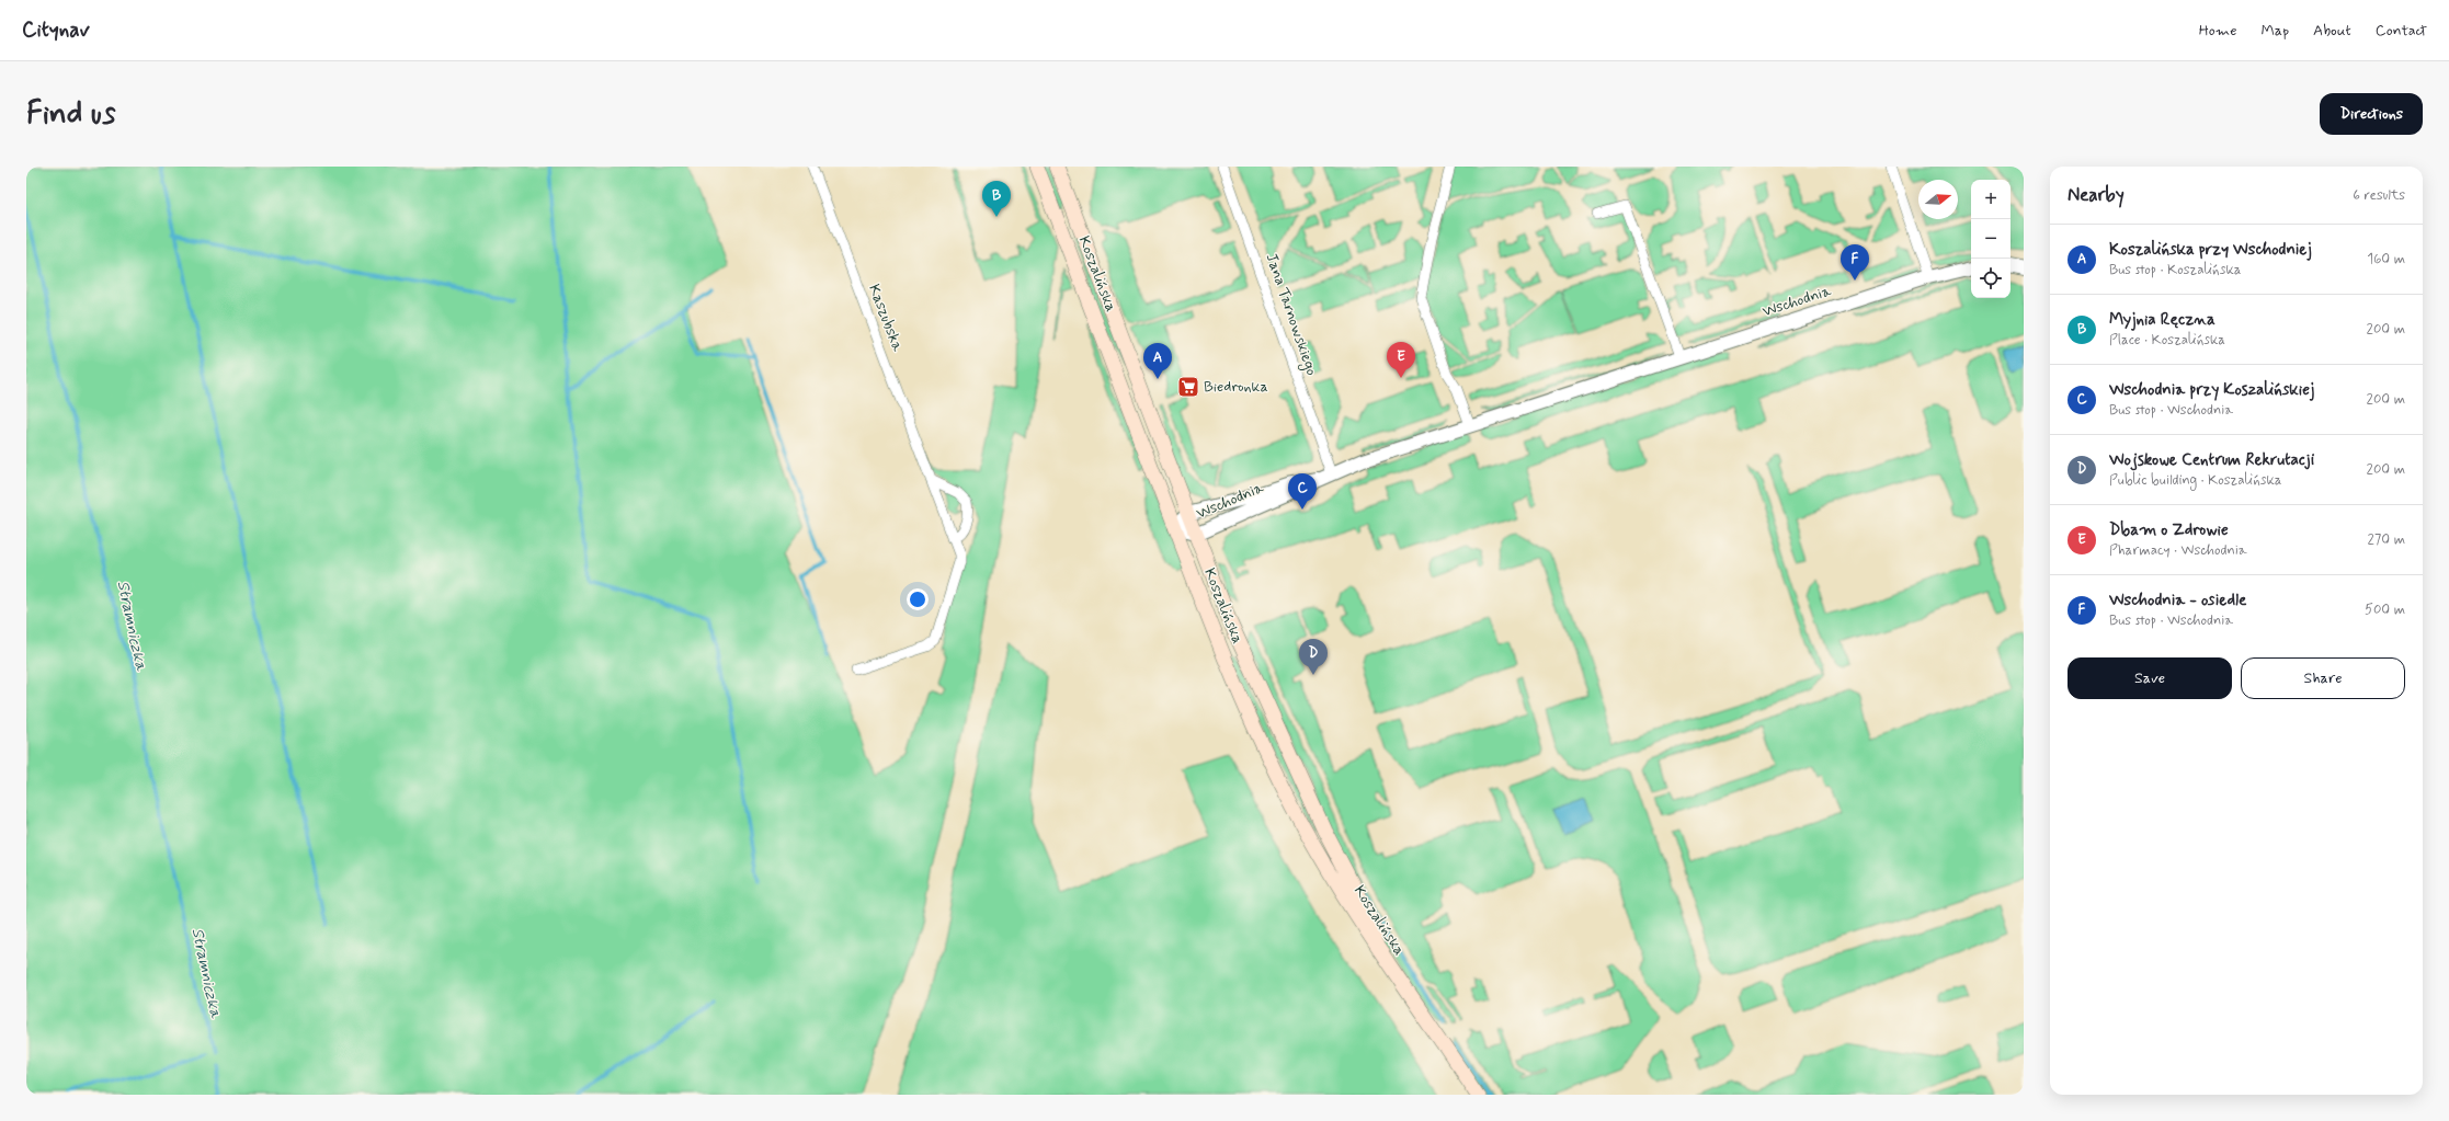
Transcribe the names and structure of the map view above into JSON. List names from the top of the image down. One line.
{"streets":{"main road":["Koszalińska"],"street":["Wschodnia","Jana Tarnowskiego","Kaszubska"]},"crossings":[["Koszalińska","Wschodnia"],["Wschodnia","Jana Tarnowskiego"]],"water":["Stramniczka"],"places":{"supermarket":["Biedronka"]},"north":"right","page":{"header":"Citynav","nav":["Home","Map","About","Contact"],"buttons":["Directions",["Save","Share"]],"title":"Find us","heading":["Nearby","6 results"],"map_buttons":["+","−"],"pins":["B","F","E","A","C","D"],"list":[{"mark":"A","name":"Koszalińska przy Wschodniej","note":"Bus stop · Koszalińska","value":"160 m"},{"mark":"B","name":"Myjnia Ręczna","note":"Place · Koszalińska","value":"200 m"},{"mark":"C","name":"Wschodnia przy Koszalińskiej","note":"Bus stop · Wschodnia","value":"200 m"},{"mark":"D","name":"Wojskowe Centrum Rekrutacji","note":"Public building · Koszalińska","value":"200 m"},{"mark":"E","name":"Dbam o Zdrowie","note":"Pharmacy · Wschodnia","value":"270 m"},{"mark":"F","name":"Wschodnia - osiedle","note":"Bus stop · Wschodnia","value":"500 m"}]}}
